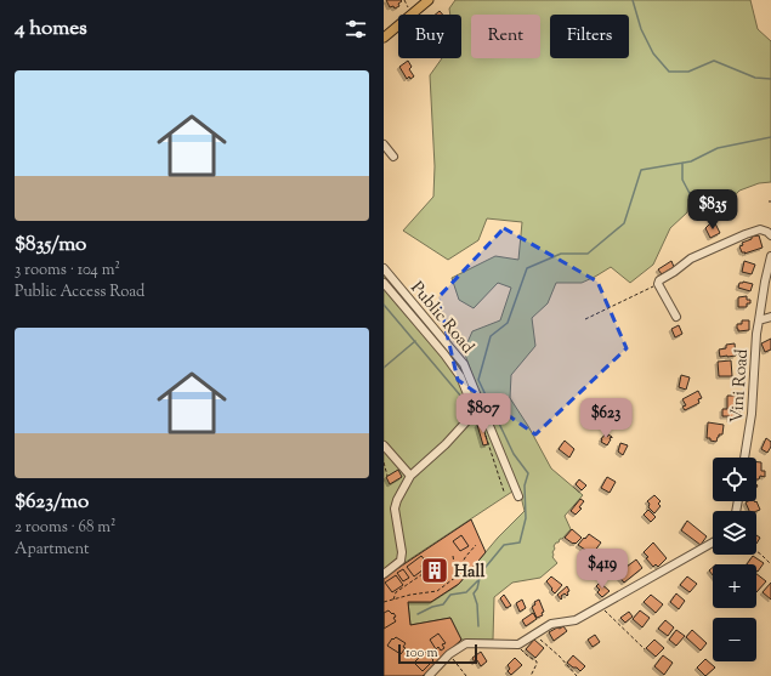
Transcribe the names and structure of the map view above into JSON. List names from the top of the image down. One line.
{"streets":{"street":["Public Road","Vini Road"]},"places":{"building":["Hall"]},"scale_bar":"100 m","page":{"heading":"4 homes","chip":["Buy","Rent","Filters"],"list":[{"name":"$835/mo","note":"3 rooms · 104 m² · Public Access Road"},{"name":"$623/mo","note":"2 rooms · 68 m² · Apartment"}],"price":["$835","$807","$623","$419"],"map_buttons":["+","−"],"scale":"100 m"}}
